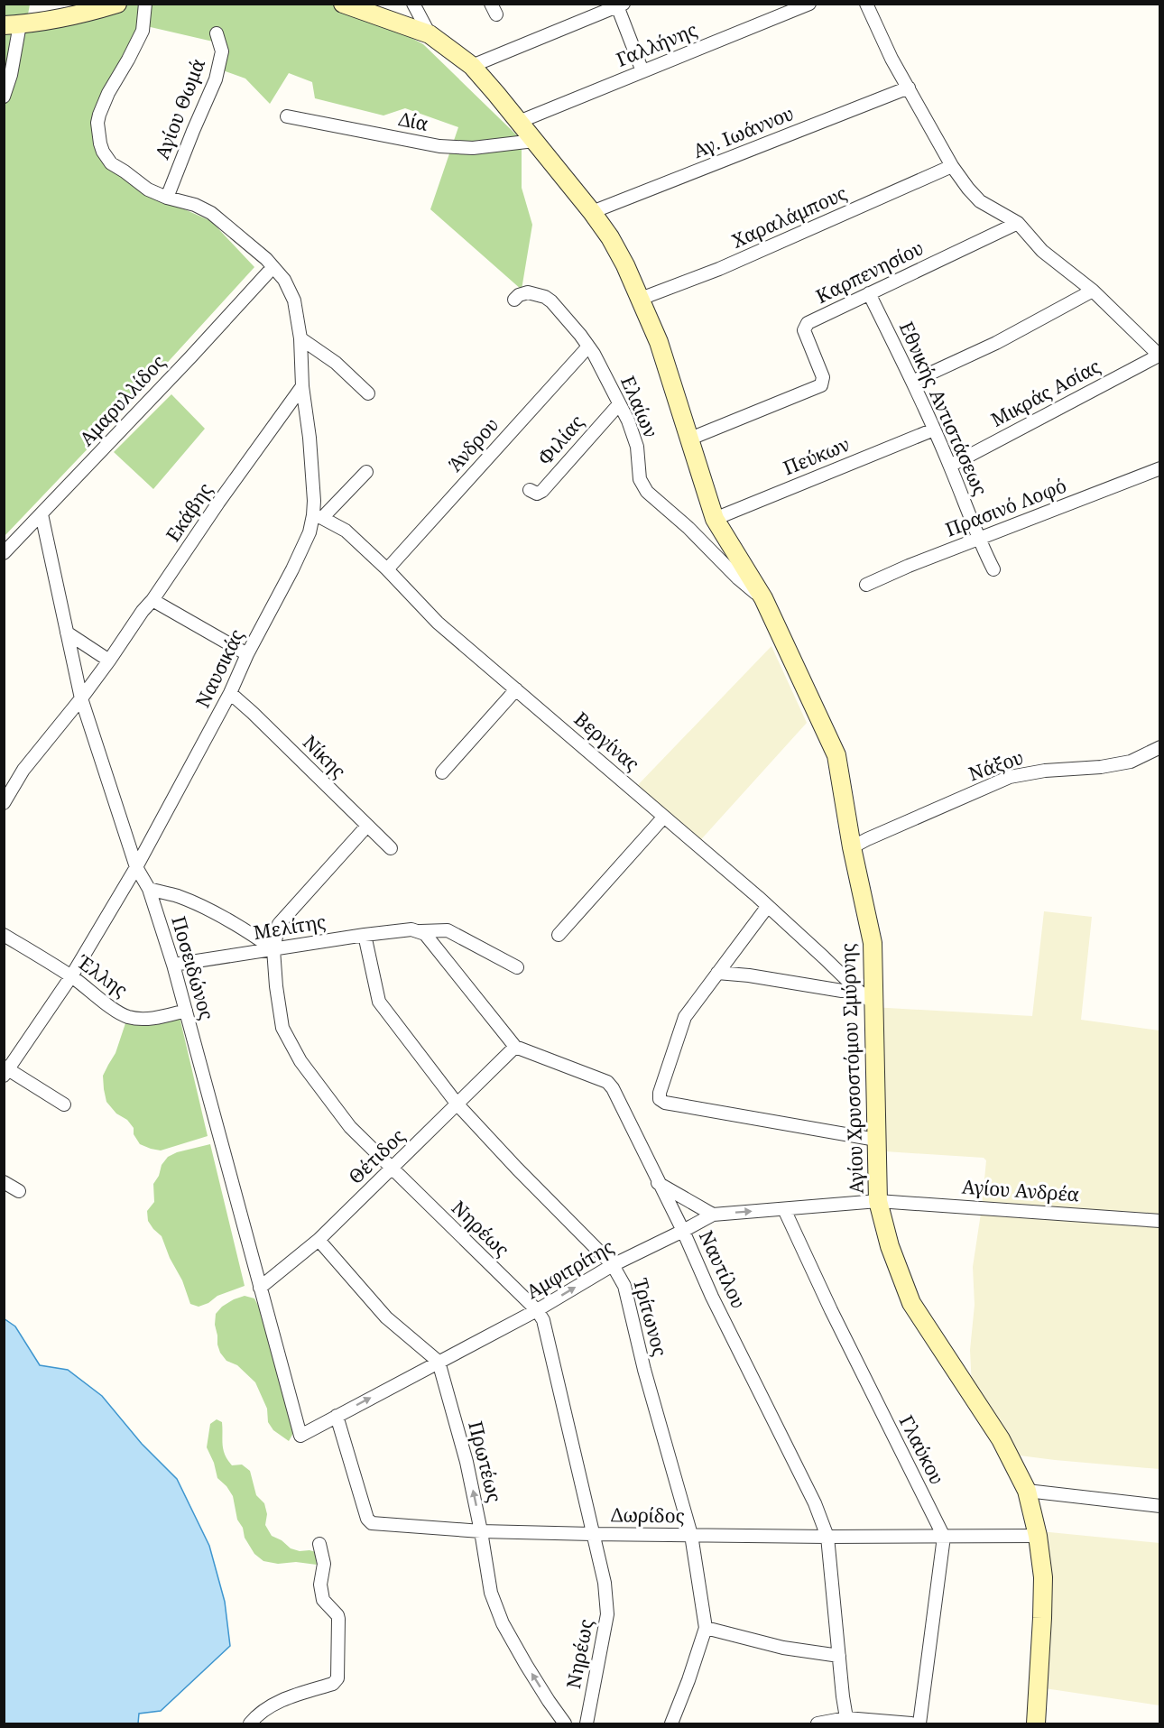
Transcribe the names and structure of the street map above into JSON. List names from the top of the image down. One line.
{"streets":{"main road":["Αγίου Χρυσοστόμου Σμύρνης"],"street":["Γαλλήνης","Αγίου Θωμά","Δία","Αγ. Ιωάννου","Χαραλάμπους","Καρπενησίου","Μικράς Ασίας","Αμαρυλλίδος","Ελαίων","Εθνικής Αντιστάσεως","Φιλίας","Άνδρου","Πεύκων","Πρασινό Λοφό","Εκάβης","Ναυσικάς","Βεργίνας","Νίκης","Νάξου","Μελίτης","Ποσειδώνος","Έλλης","Θέτιδος","Αγίου Ανδρέα","Νηρέως","Αμφιτρίτης","Ναυτίλου","Τρίτωνος","Γλαύκου","Πρωτέως","Δωρίδος"]},"crossings":[["Γαλλήνης","Αγίου Χρυσοστόμου Σμύρνης"],["Αγίου Θωμά","Ναυσικάς"],["Δία","Αγίου Χρυσοστόμου Σμύρνης"],["Αγ. Ιωάννου","Αγίου Χρυσοστόμου Σμύρνης"],["Χαραλάμπους","Αγίου Χρυσοστόμου Σμύρνης"],["Καρπενησίου","Εθνικής Αντιστάσεως"],["Καρπενησίου","Αγίου Χρυσοστόμου Σμύρνης"],["Μικράς Ασίας","Εθνικής Αντιστάσεως"],["Αμαρυλλίδος","Ποσειδώνος"],["Ελαίων","Φιλίας"],["Ελαίων","Άνδρου"],["Ελαίων","Αγίου Χρυσοστόμου Σμύρνης"],["Εθνικής Αντιστάσεως","Πεύκων"],["Εθνικής Αντιστάσεως","Πρασινό Λοφό"],["Άνδρου","Βεργίνας"],["Πεύκων","Αγίου Χρυσοστόμου Σμύρνης"],["Εκάβης","Ναυσικάς"],["Εκάβης","Ποσειδώνος"],["Ναυσικάς","Βεργίνας"],["Ναυσικάς","Νίκης"],["Ναυσικάς","Ποσειδώνος"],["Ναυσικάς","Έλλης"],["Βεργίνας","Αγίου Χρυσοστόμου Σμύρνης"],["Νίκης","Νηρέως"],["Νάξου","Αγίου Χρυσοστόμου Σμύρνης"],["Μελίτης","Ποσειδώνος"],["Μελίτης","Νηρέως"],["Μελίτης","Τρίτωνος"],["Ποσειδώνος","Έλλης"],["Ποσειδώνος","Θέτιδος"],["Ποσειδώνος","Αμφιτρίτης"],["Αγίου Χρυσοστόμου Σμύρνης","Αγίου Ανδρέα"],["Αγίου Χρυσοστόμου Σμύρνης","Αμφιτρίτης"],["Αγίου Χρυσοστόμου Σμύρνης","Δωρίδος"],["Θέτιδος","Νηρέως"],["Θέτιδος","Ναυτίλου"],["Θέτιδος","Τρίτωνος"],["Αγίου Ανδρέα","Αμφιτρίτης"],["Νηρέως","Αμφιτρίτης"],["Νηρέως","Δωρίδος"],["Αμφιτρίτης","Ναυτίλου"],["Αμφιτρίτης","Τρίτωνος"],["Αμφιτρίτης","Γλαύκου"],["Αμφιτρίτης","Πρωτέως"],["Αμφιτρίτης","Δωρίδος"],["Ναυτίλου","Δωρίδος"],["Τρίτωνος","Δωρίδος"],["Γλαύκου","Δωρίδος"],["Πρωτέως","Δωρίδος"]],"one_way":["Αμφιτρίτης","Πρωτέως"]}
